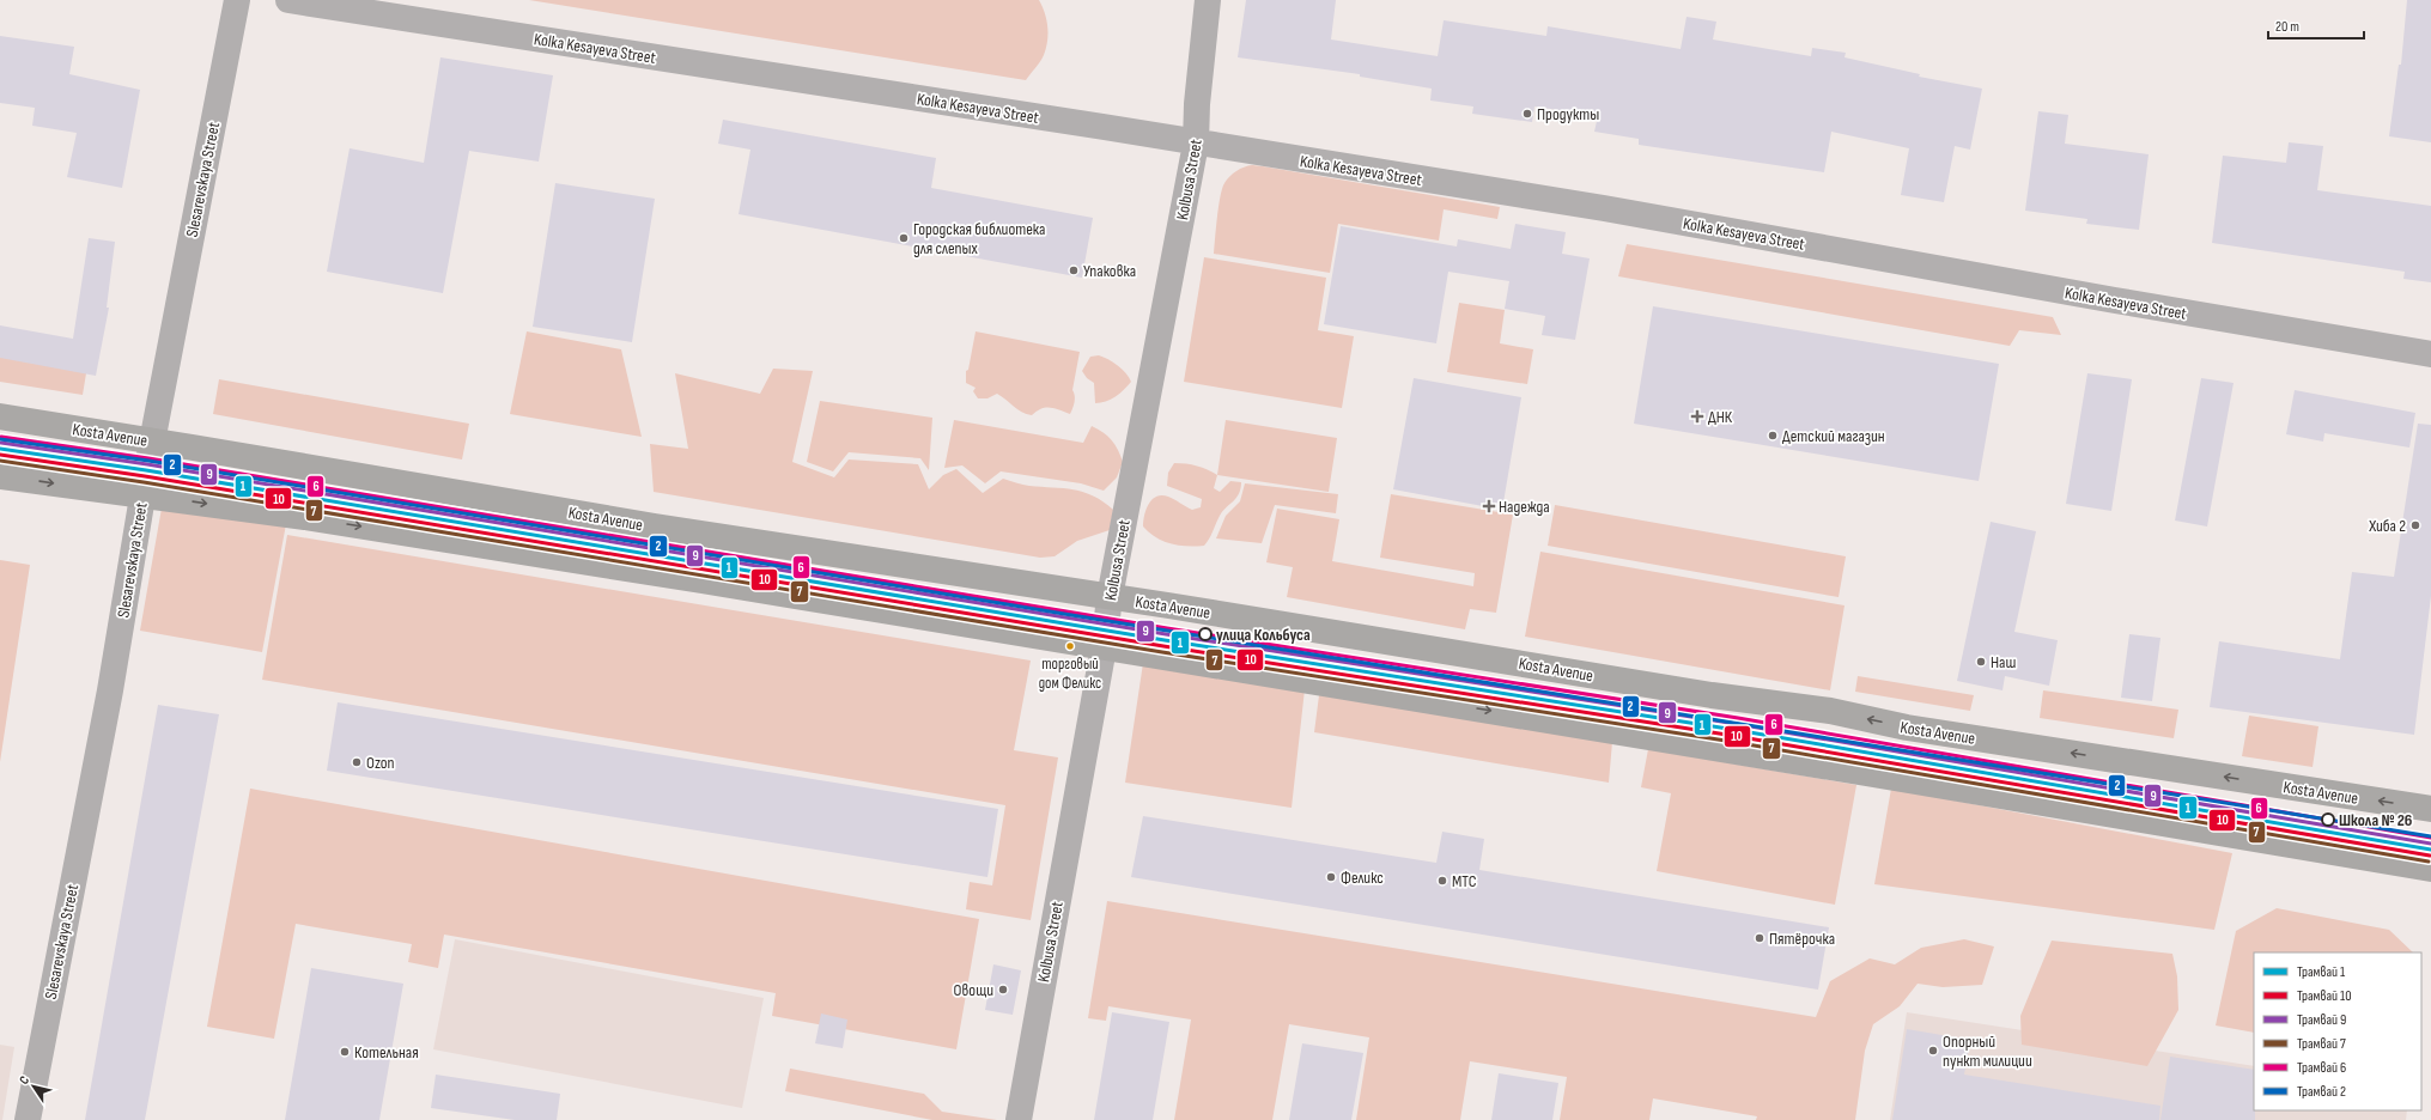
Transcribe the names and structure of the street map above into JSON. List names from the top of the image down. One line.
{"streets":{"main road":["Kosta Avenue"],"street":["Kolka Kesayeva Street","Slesarevskaya Street","Kolbusa Street"]},"crossings":[["Kolka Kesayeva Street","Kolbusa Street"],["Slesarevskaya Street","Kosta Avenue"],["Kolbusa Street","Kosta Avenue"]],"places":{"other":["Продукты","Городская библиотека для слепых","Упаковка","Детский магазин","Хиба 2","улица Кольбуса","торговый дом Феликс","Наш","Ozon","Школа № 26","Феликс","МТС","Пятёрочка","Овощи","Опорный пункт милиции","Котельная"],"health":["ДНК","Надежда"]},"lines":["tram line 6","tram line 2","tram line 9","tram line 1","tram line 10","tram line 7"],"legend":["Трамвай 1","Трамвай 10","Трамвай 9","Трамвай 7","Трамвай 6","Трамвай 2"],"scale_bar":"20 m","north":"top left"}
